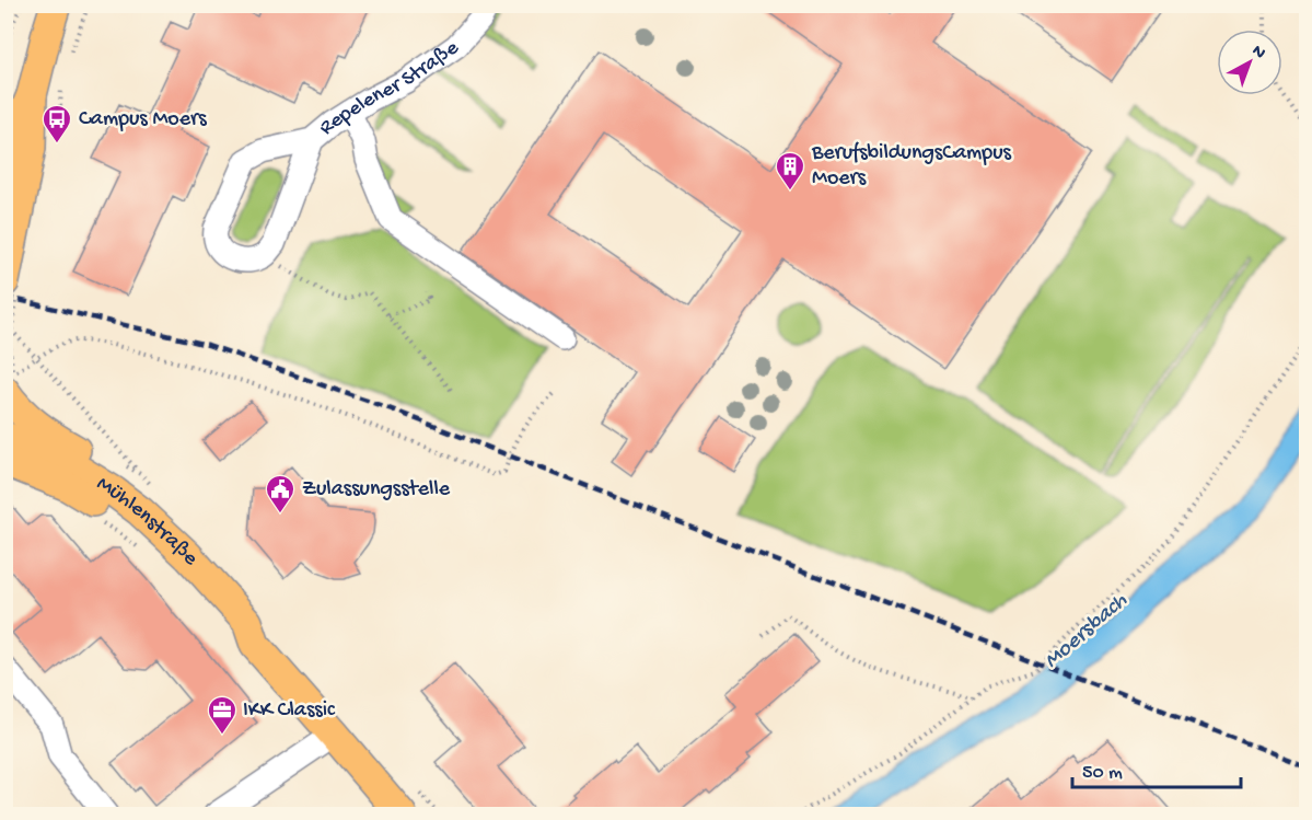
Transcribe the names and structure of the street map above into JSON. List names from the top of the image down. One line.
{"streets":{"main road":["Mühlenstraße"],"street":["Repelener Straße"]},"water":["Moersbach"],"places":{"bus stop":["Campus Moers"],"building":["BerufsbildungsCampus Moers"],"public building":["Zulassungsstelle"],"office":["IKK Classic"]},"scale_bar":"50 m","north":"top right"}
